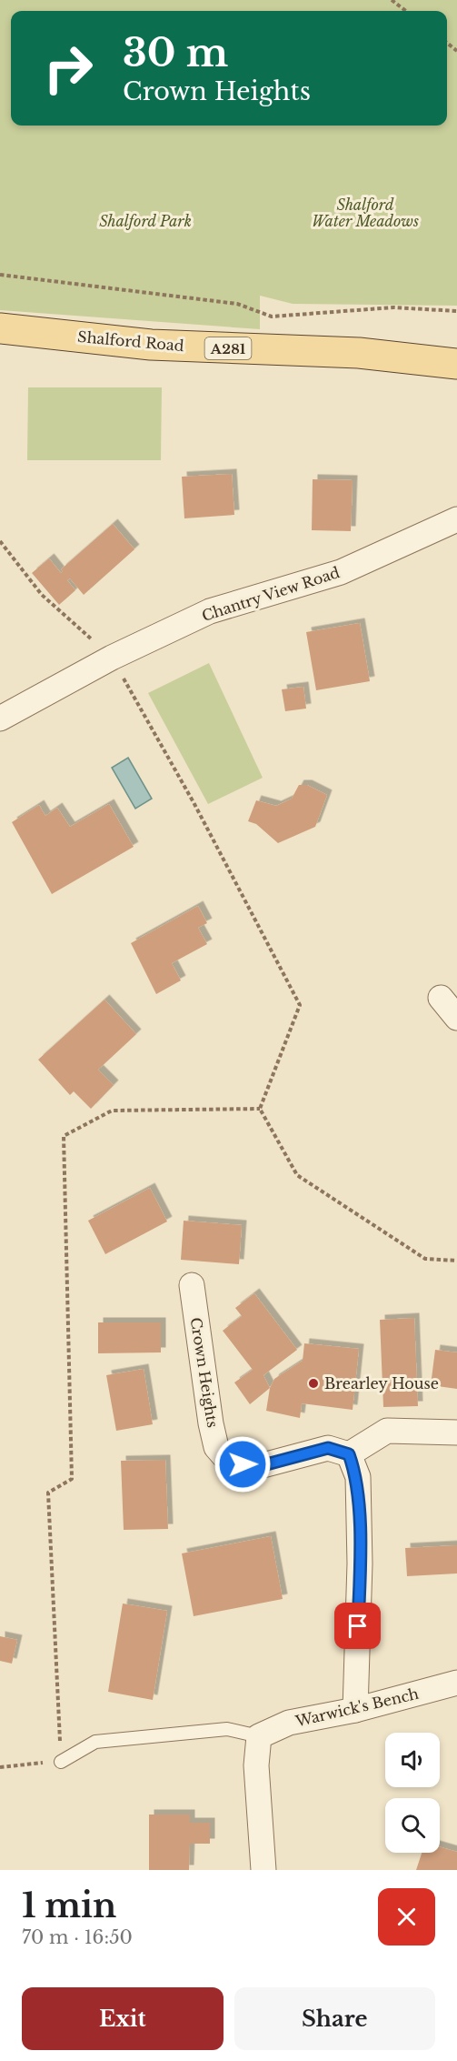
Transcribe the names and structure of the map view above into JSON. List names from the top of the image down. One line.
{"streets":{"main road":["Shalford Road","A281"],"street":["Chantry View Road","Crown Heights","Warwick's Bench"]},"parks":["Shalford Water Meadows","Shalford Park"],"places":["Brearley House"],"page":{"turn":["30 m","Crown Heights"],"heading":["1 min","70 m · 16:50"],"buttons":["Exit","Share"]}}
